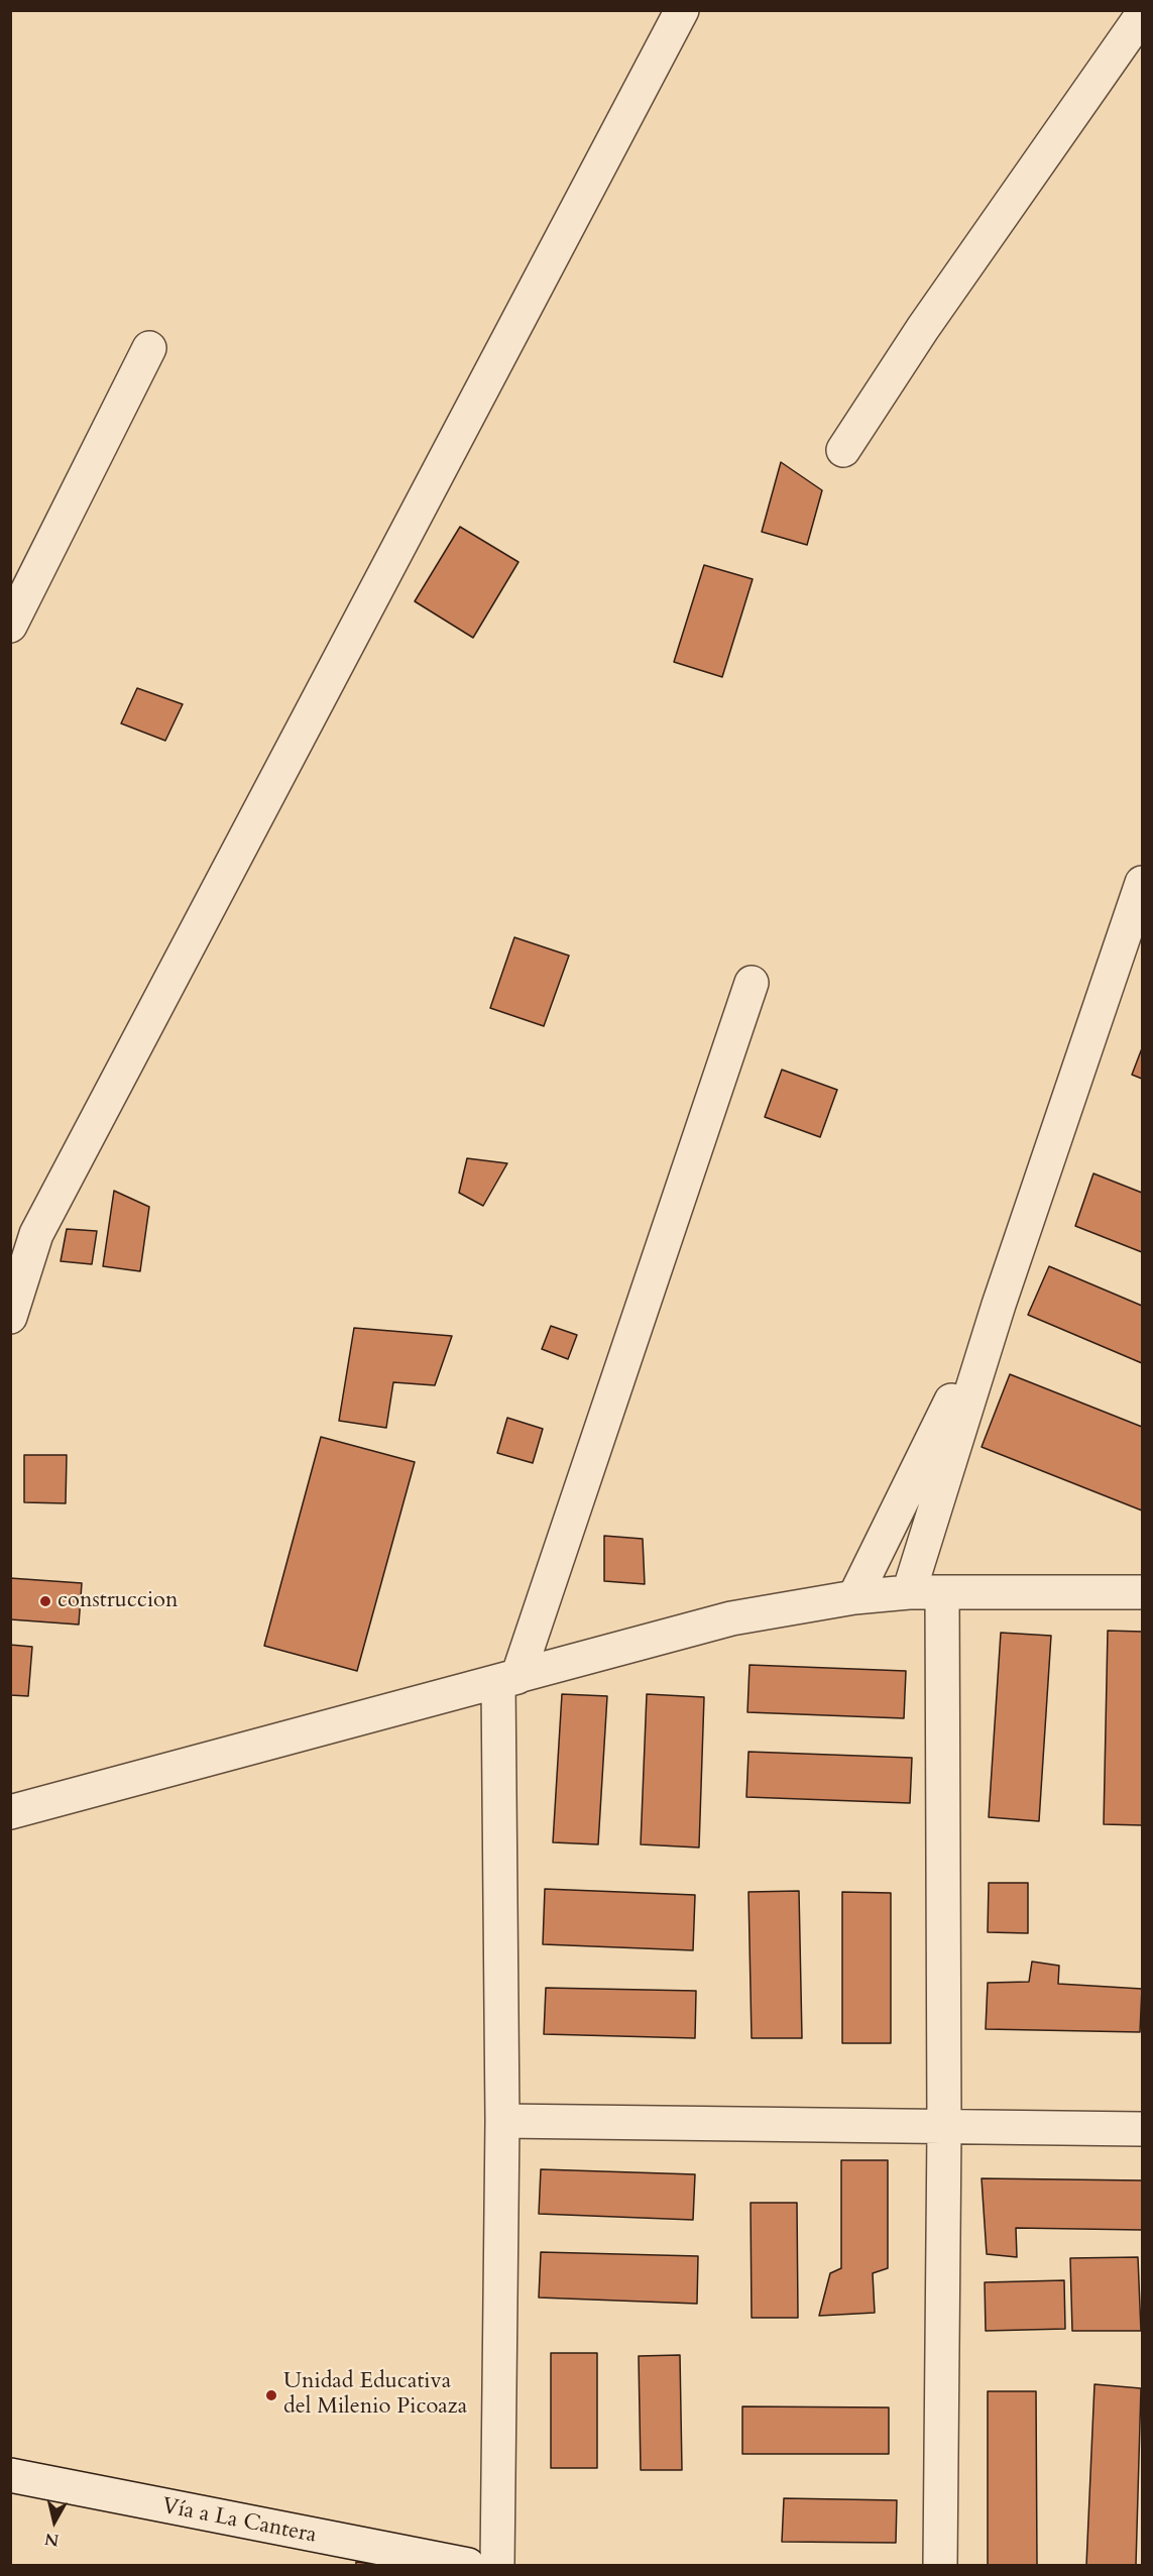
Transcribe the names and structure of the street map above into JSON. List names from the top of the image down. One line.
{"streets":{"street":["Vía a La Cantera"]},"places":["construccion","Unidad Educativa del Milenio Picoaza"],"north":"bottom"}
